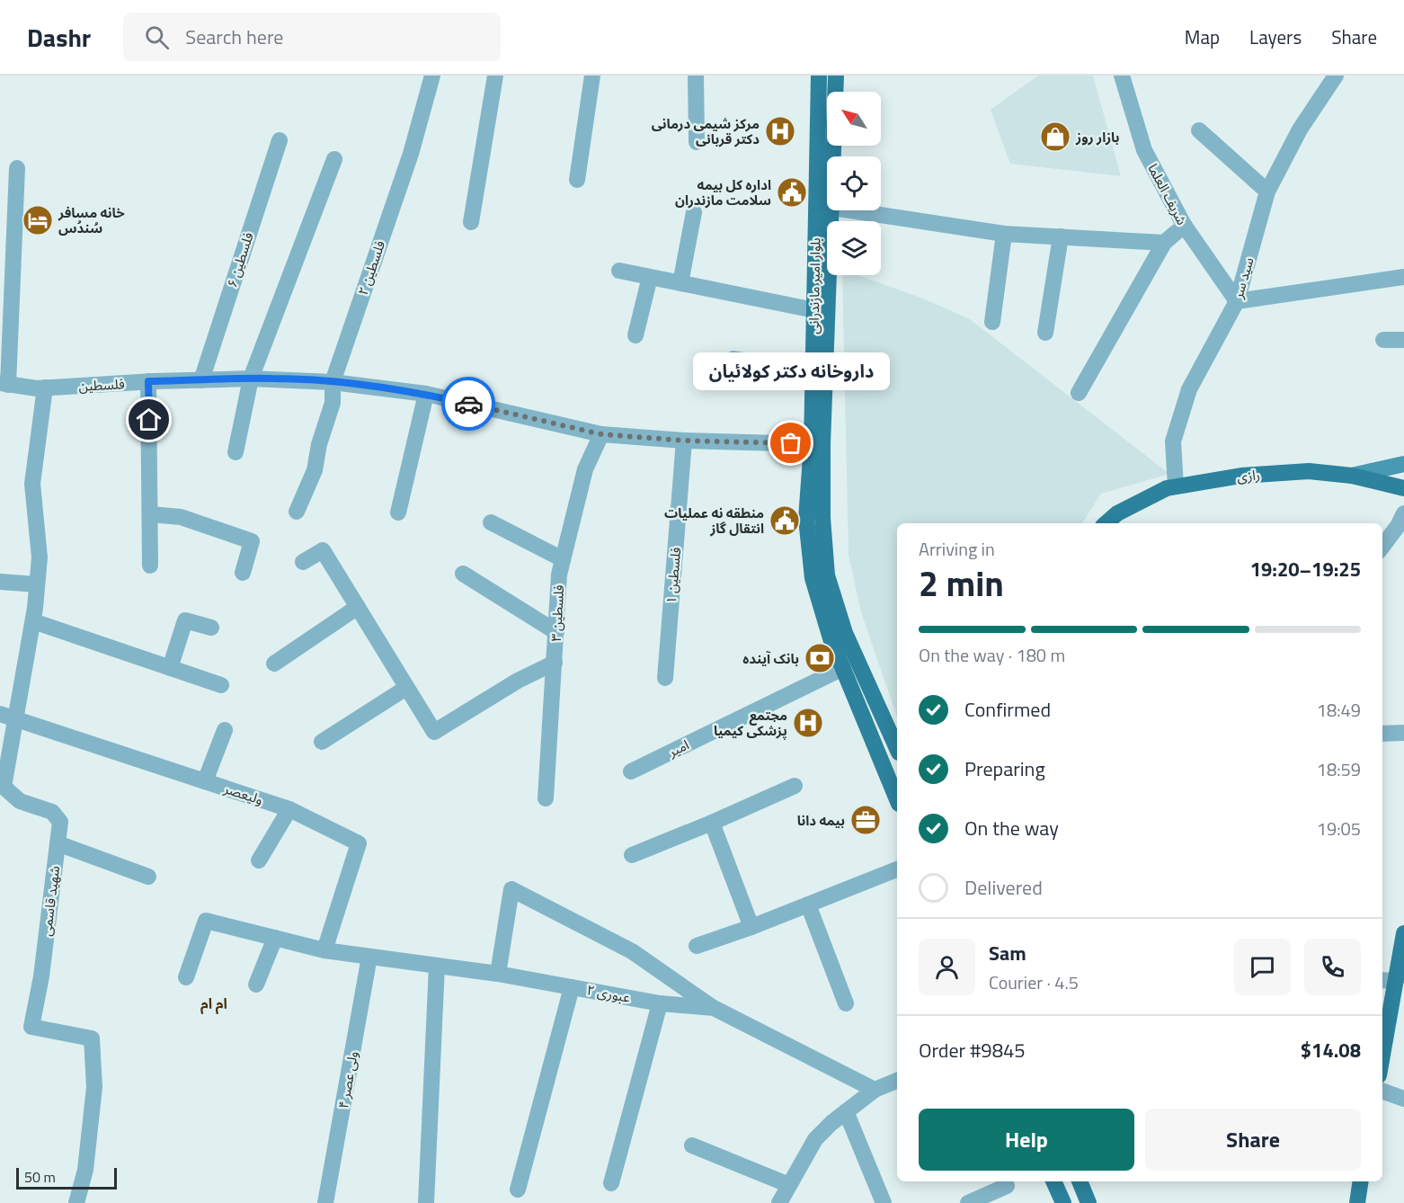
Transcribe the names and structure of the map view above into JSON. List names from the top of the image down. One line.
{"streets":{"main road":["بلوار امیر مازندرانی","رازی"],"street":["شریف العلما","فلسطین ۶","فلسطین ۲","سید سر","فلسطین","فلسطین ۱","فلسطین ۳","امیر","ولیعصر","شهید قاسمی","عبوری ۲","ولی عصر ۴"]},"crossings":[["شریف العلما","سید سر"],["فلسطین ۶","فلسطین"],["فلسطین ۲","فلسطین"],["سید سر","رازی"],["بلوار امیر مازندرانی","فلسطین"],["بلوار امیر مازندرانی","امیر"],["فلسطین","فلسطین ۱"],["فلسطین","فلسطین ۳"],["ولیعصر","عبوری ۲"],["عبوری ۲","ولی عصر ۴"]],"districts":["ام ام"],"places":{"hospital":["مرکز شیمی درمانی دکتر قربانی","مجتمع پزشکی کیمیا"],"shop":["بازار روز"],"public building":["اداره کل بیمه سلامت مازندران","منطقه نه عملیات انتقال گاز"],"hotel":["خانه مسافر سُندُس"],"other":["داروخانه دکتر کولائیان"],"bank":["بانک آینده"],"office":["بیمه دانا"]},"scale_bar":"50 m","north":"top left","page":{"header":"Dashr","search":"Search here","nav":["Map","Layers","Share"],"bubble":"داروخانه دکتر کولائیان","heading":["2 min","Arriving in","19:20–19:25"],"panel":["Sam","Courier · 4.5","Order #9845","$14.08"],"bar":"On the way · 180 m","list":[["Confirmed","18:49"],["Preparing","18:59"],["On the way","19:05"],"Delivered"],"buttons":["Help","Share"],"scale":"50 m"}}
